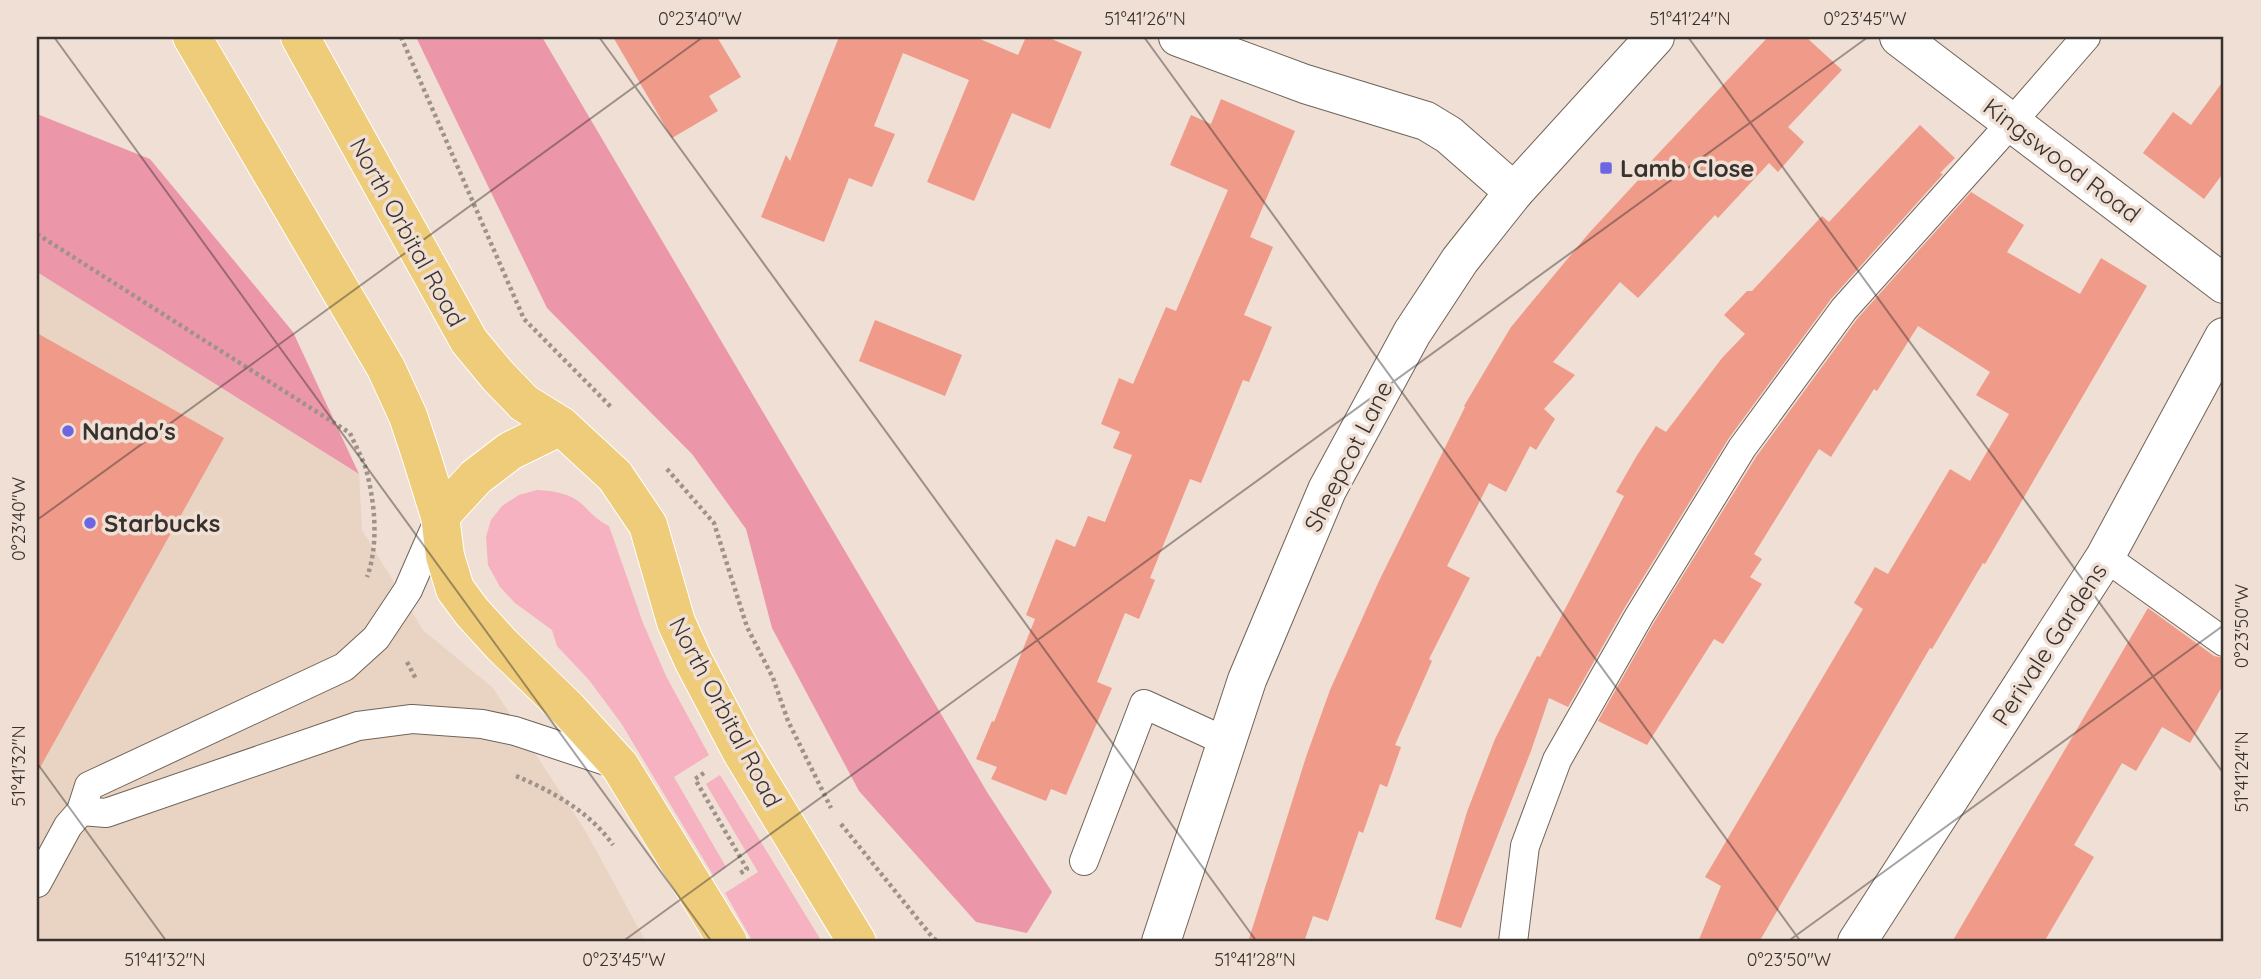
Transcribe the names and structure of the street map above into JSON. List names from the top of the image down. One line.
{"streets":{"highway":["North Orbital Road"],"street":["Kingswood Road","Sheepcot Lane","Perivale Gardens"]},"places":{"transit":["Lamb Close"],"other":["Nando's","Starbucks"]},"coordinates":["0°23'40\"W","51°41'26\"N","51°41'24\"N","0°23'45\"W","0°23'50\"W","51°41'32\"N","51°41'28\"N"]}
